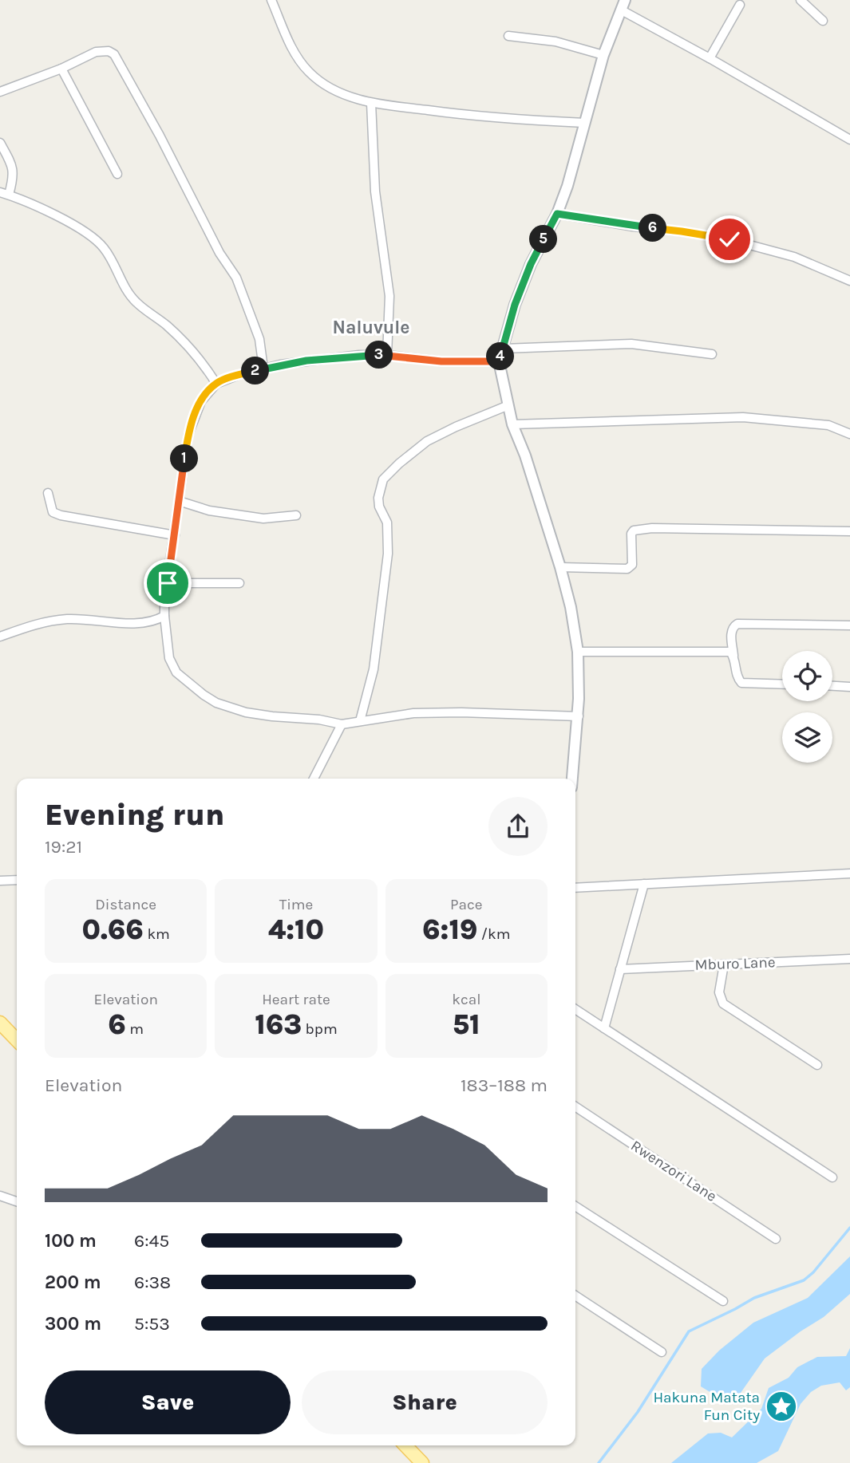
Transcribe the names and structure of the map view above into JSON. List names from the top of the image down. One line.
{"streets":{"street":["Mburo Lane","Rwenzori Lane"]},"districts":["Naluvule"],"places":{"place":["Hakuna Matata Fun City"]},"page":{"pins":["6","5","3","4","2","1"],"heading":["Evening run","19:21"],"stats":[["Distance","0.66 km"],["Time","4:10"],["Pace","6:19 /km"],["Elevation","6 m"],["Heart rate","163 bpm"],["kcal","51"]],"chart":["Elevation","183–188 m"],"list":[{"name":"100 m","note":"6:45"},{"name":"200 m","note":"6:38"},{"name":"300 m","note":"5:53"}],"buttons":["Save","Share"]}}
